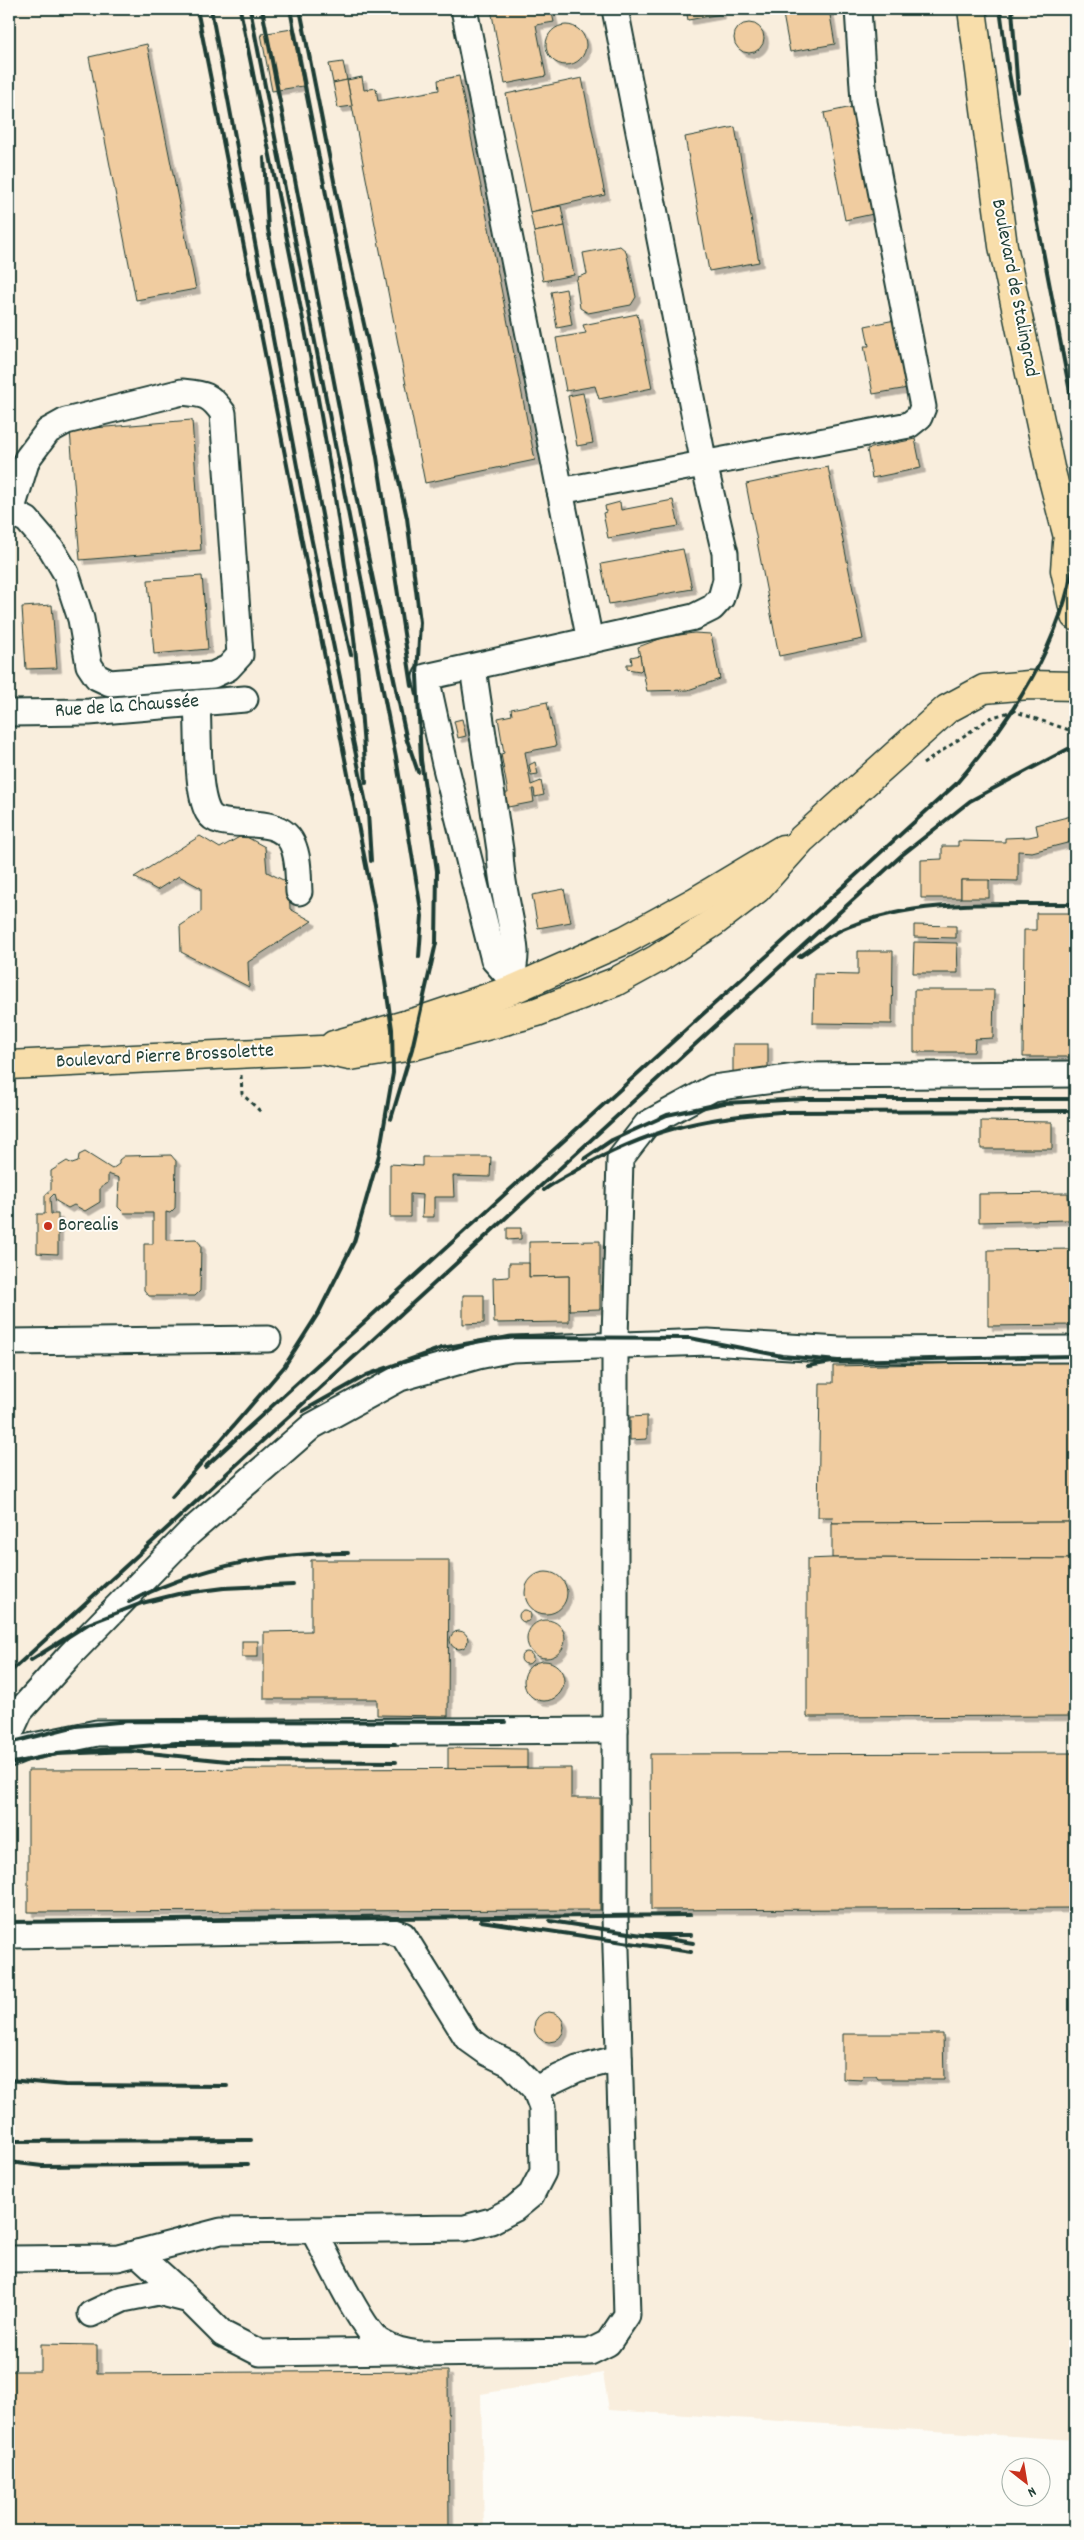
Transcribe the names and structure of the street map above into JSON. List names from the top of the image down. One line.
{"streets":{"main road":["Boulevard de Stalingrad","Boulevard Pierre Brossolette"],"street":["Rue de la Chaussée"]},"places":["Borealis"],"north":"bottom right"}
